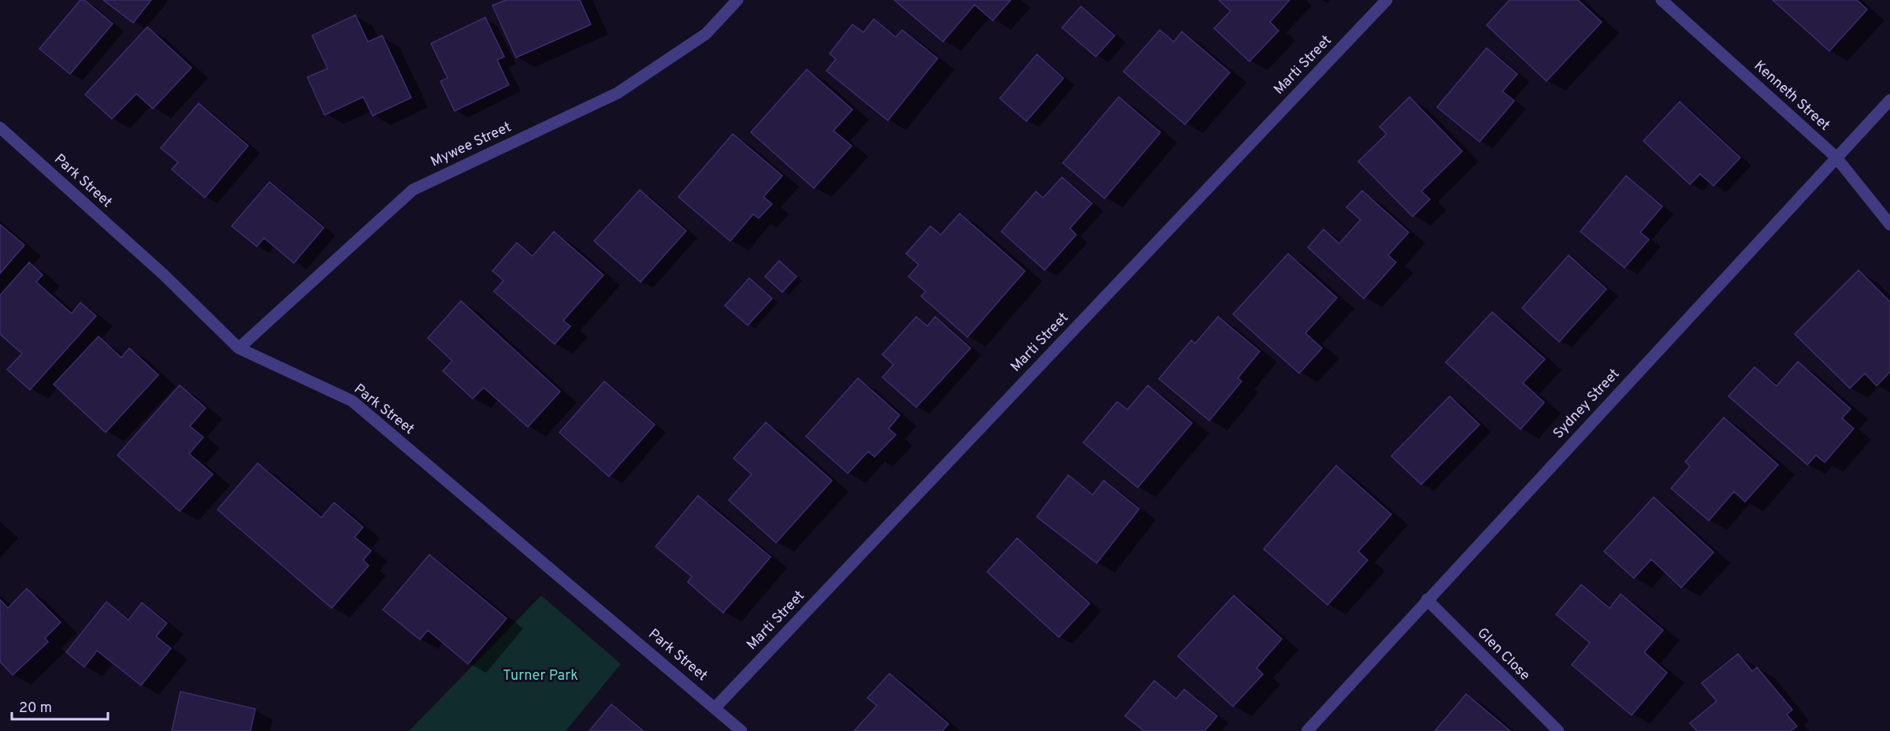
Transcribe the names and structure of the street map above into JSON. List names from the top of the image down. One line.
{"streets":{"street":["Marti Street","Kenneth Street","Mywee Street","Park Street","Sydney Street","Glen Close"]},"crossings":[["Marti Street","Park Street"],["Kenneth Street","Sydney Street"],["Mywee Street","Park Street"],["Sydney Street","Glen Close"]],"parks":["Turner Park"],"scale_bar":"20 m"}
